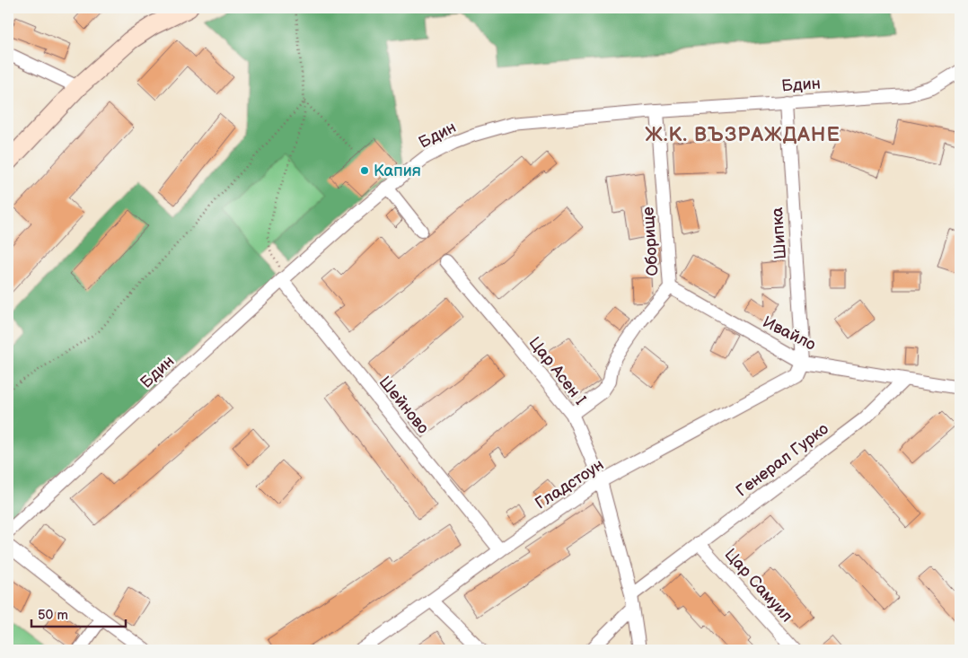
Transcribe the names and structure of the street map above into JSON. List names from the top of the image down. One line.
{"streets":{"street":["Бдин","Шипка","Оборище","Ивайло","Цар Асен I","Шейново","Генерал Гурко","Гладстоун","Цар Самуил"]},"crossings":[["Бдин","Шипка"],["Бдин","Оборище"],["Бдин","Шейново"],["Шипка","Ивайло"],["Шипка","Гладстоун"],["Оборище","Ивайло"],["Оборище","Цар Асен I"],["Ивайло","Генерал Гурко"],["Ивайло","Гладстоун"],["Цар Асен I","Генерал Гурко"],["Цар Асен I","Гладстоун"],["Шейново","Гладстоун"],["Генерал Гурко","Цар Самуил"]],"districts":["Ж.К. ВЪЗРАЖДАНЕ"],"places":["Капия"],"scale_bar":"50 m"}
